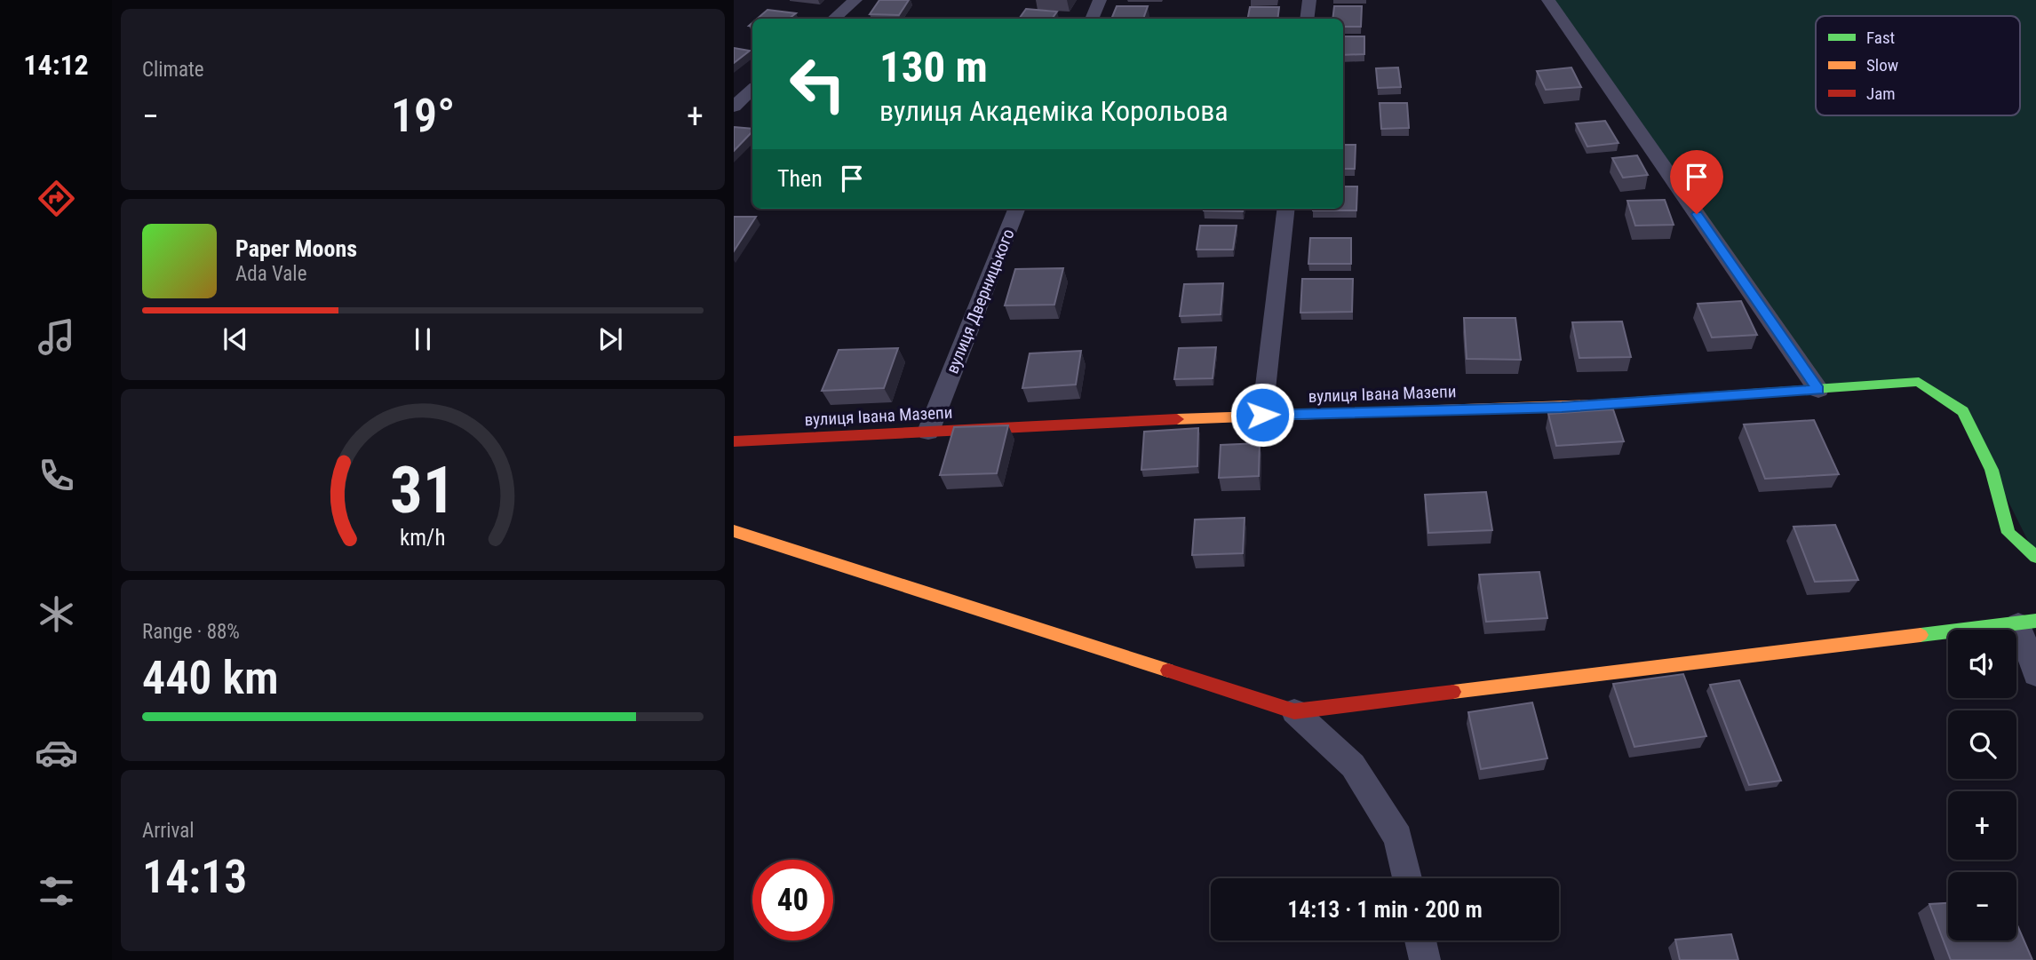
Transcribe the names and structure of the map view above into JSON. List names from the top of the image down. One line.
{"streets":{"street":["вулиця Дверницького","вулиця Івана Мазепи"]},"crossings":[["вулиця Дверницького","вулиця Івана Мазепи"]],"legend":["Fast","Slow","Jam"],"page":{"tabs":"14:12","tile":["Climate",["Range · 88%","440 km"],["Arrival","14:13"]],"turn":["130 m","вулиця Академіка Корольова"],"heat":["−","19°","+"],"then":"Then","song":["Paper Moons","Ada Vale"],"map_buttons":["+","−"],"limit":"40","trip":"14:13 · 1 min · 200 m","gauge":["31","km/h"]}}
